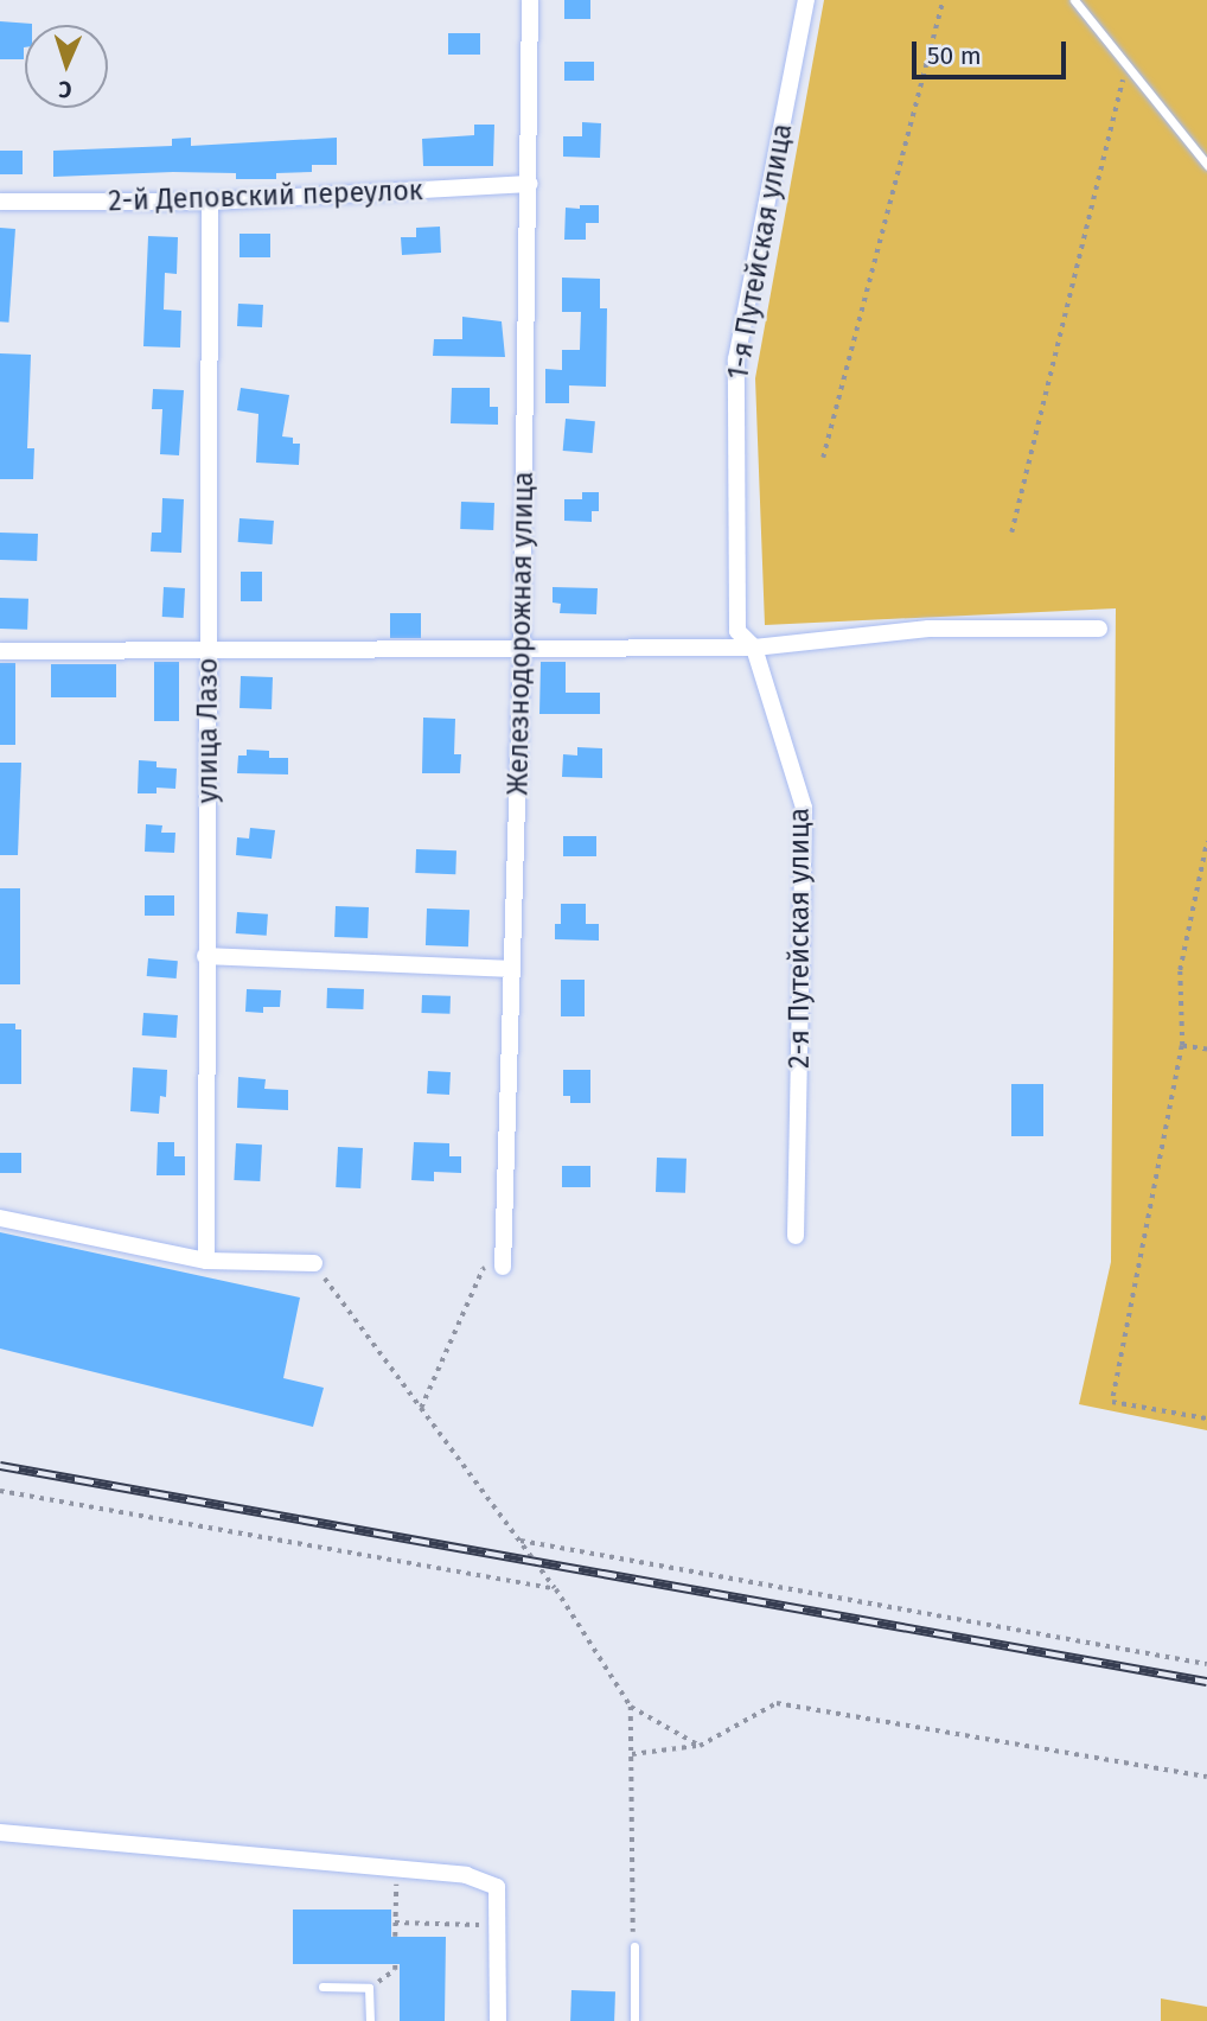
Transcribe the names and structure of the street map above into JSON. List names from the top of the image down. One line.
{"streets":{"street":["2-й Деповский переулок","1-я Путейская улица","Железнодорожная улица","улица Лазо","2-я Путейская улица"]},"crossings":[["2-й Деповский переулок","Железнодорожная улица"],["2-й Деповский переулок","улица Лазо"],["1-я Путейская улица","2-я Путейская улица"]],"scale_bar":"50 m","north":"bottom"}
